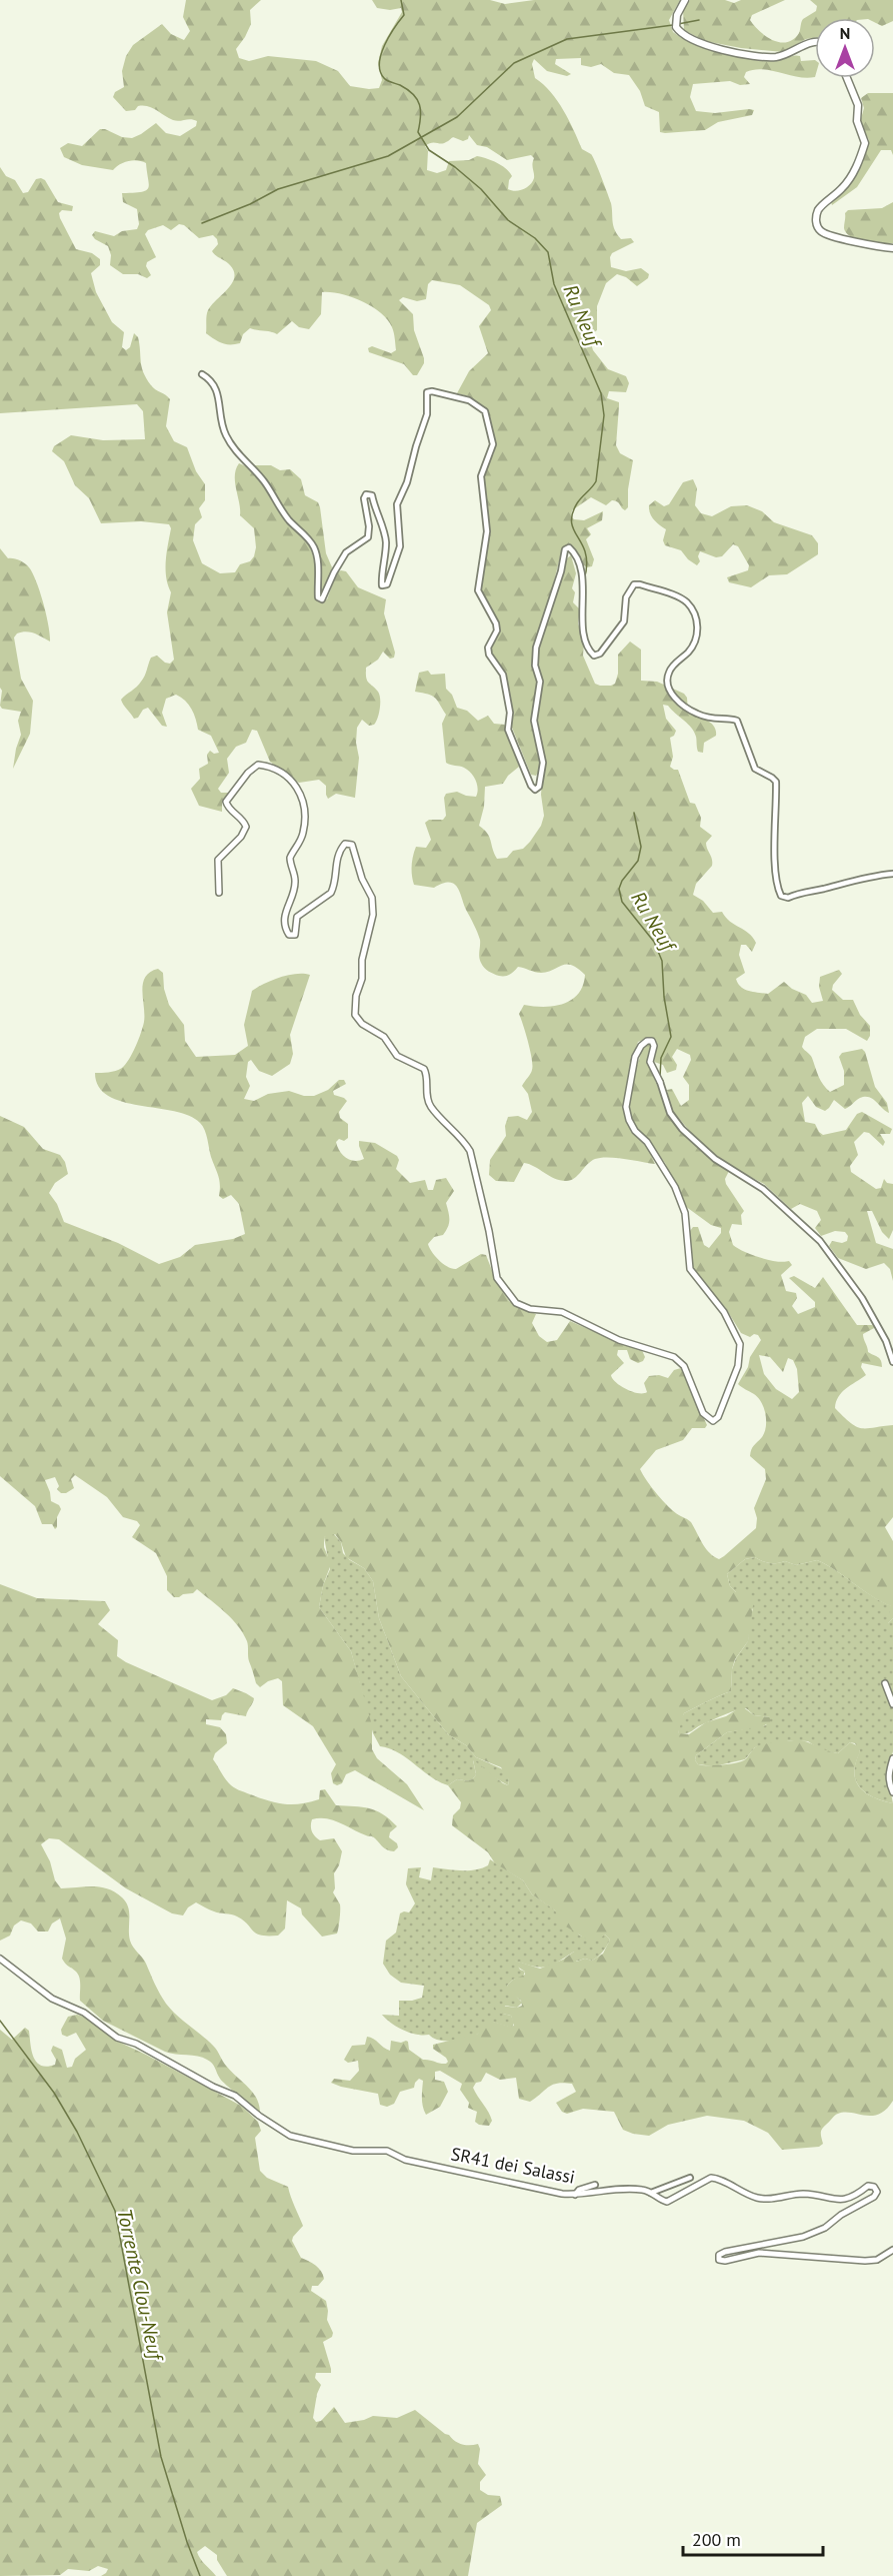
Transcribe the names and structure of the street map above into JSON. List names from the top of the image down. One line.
{"streets":{"street":["SR41 dei Salassi"]},"water":["Ru Neuf","Torrente Clou-Neuf"],"scale_bar":"200 m","north":"top"}
